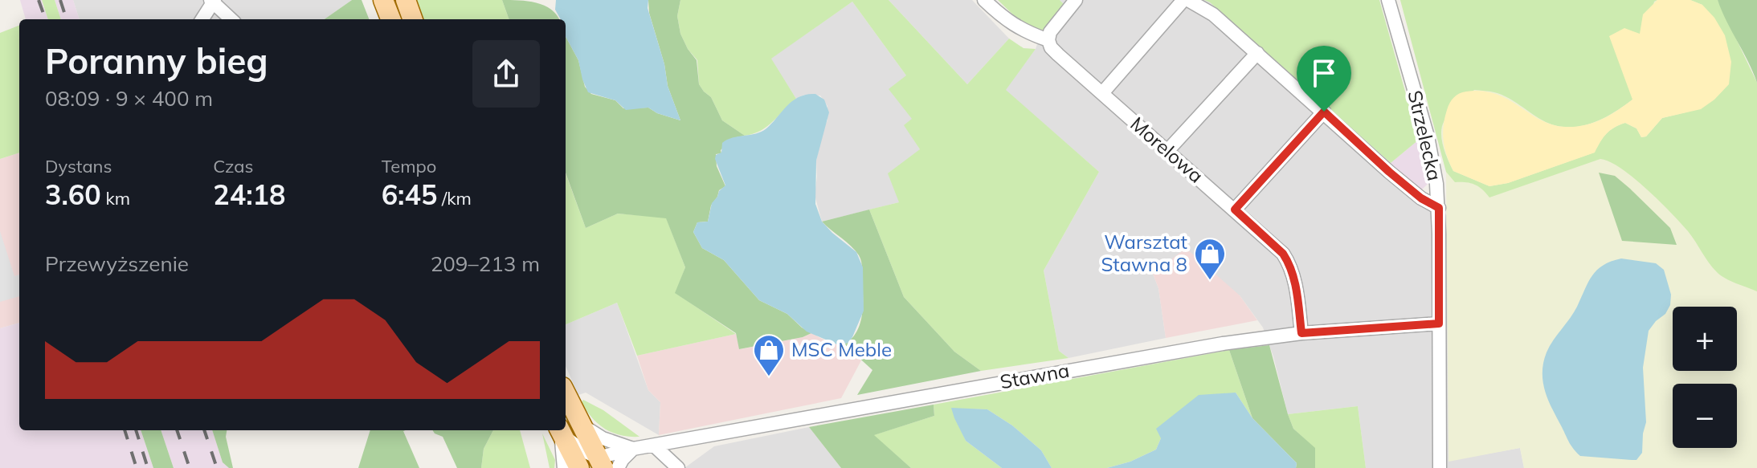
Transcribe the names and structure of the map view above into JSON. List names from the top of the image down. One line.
{"streets":{"street":["Strzelecka","Morelowa","Stawna"]},"crossings":[["Strzelecka","Stawna"],["Morelowa","Stawna"]],"places":{"shop":["Warsztat Stawna 8","MSC Meble"]},"page":{"heading":["Poranny bieg","08:09 · 9 × 400 m"],"stats":[["Dystans","3.60 km"],["Czas","24:18"],["Tempo","6:45 /km"]],"chart":["Przewyższenie","209–213 m"],"map_buttons":["+","−"]}}
